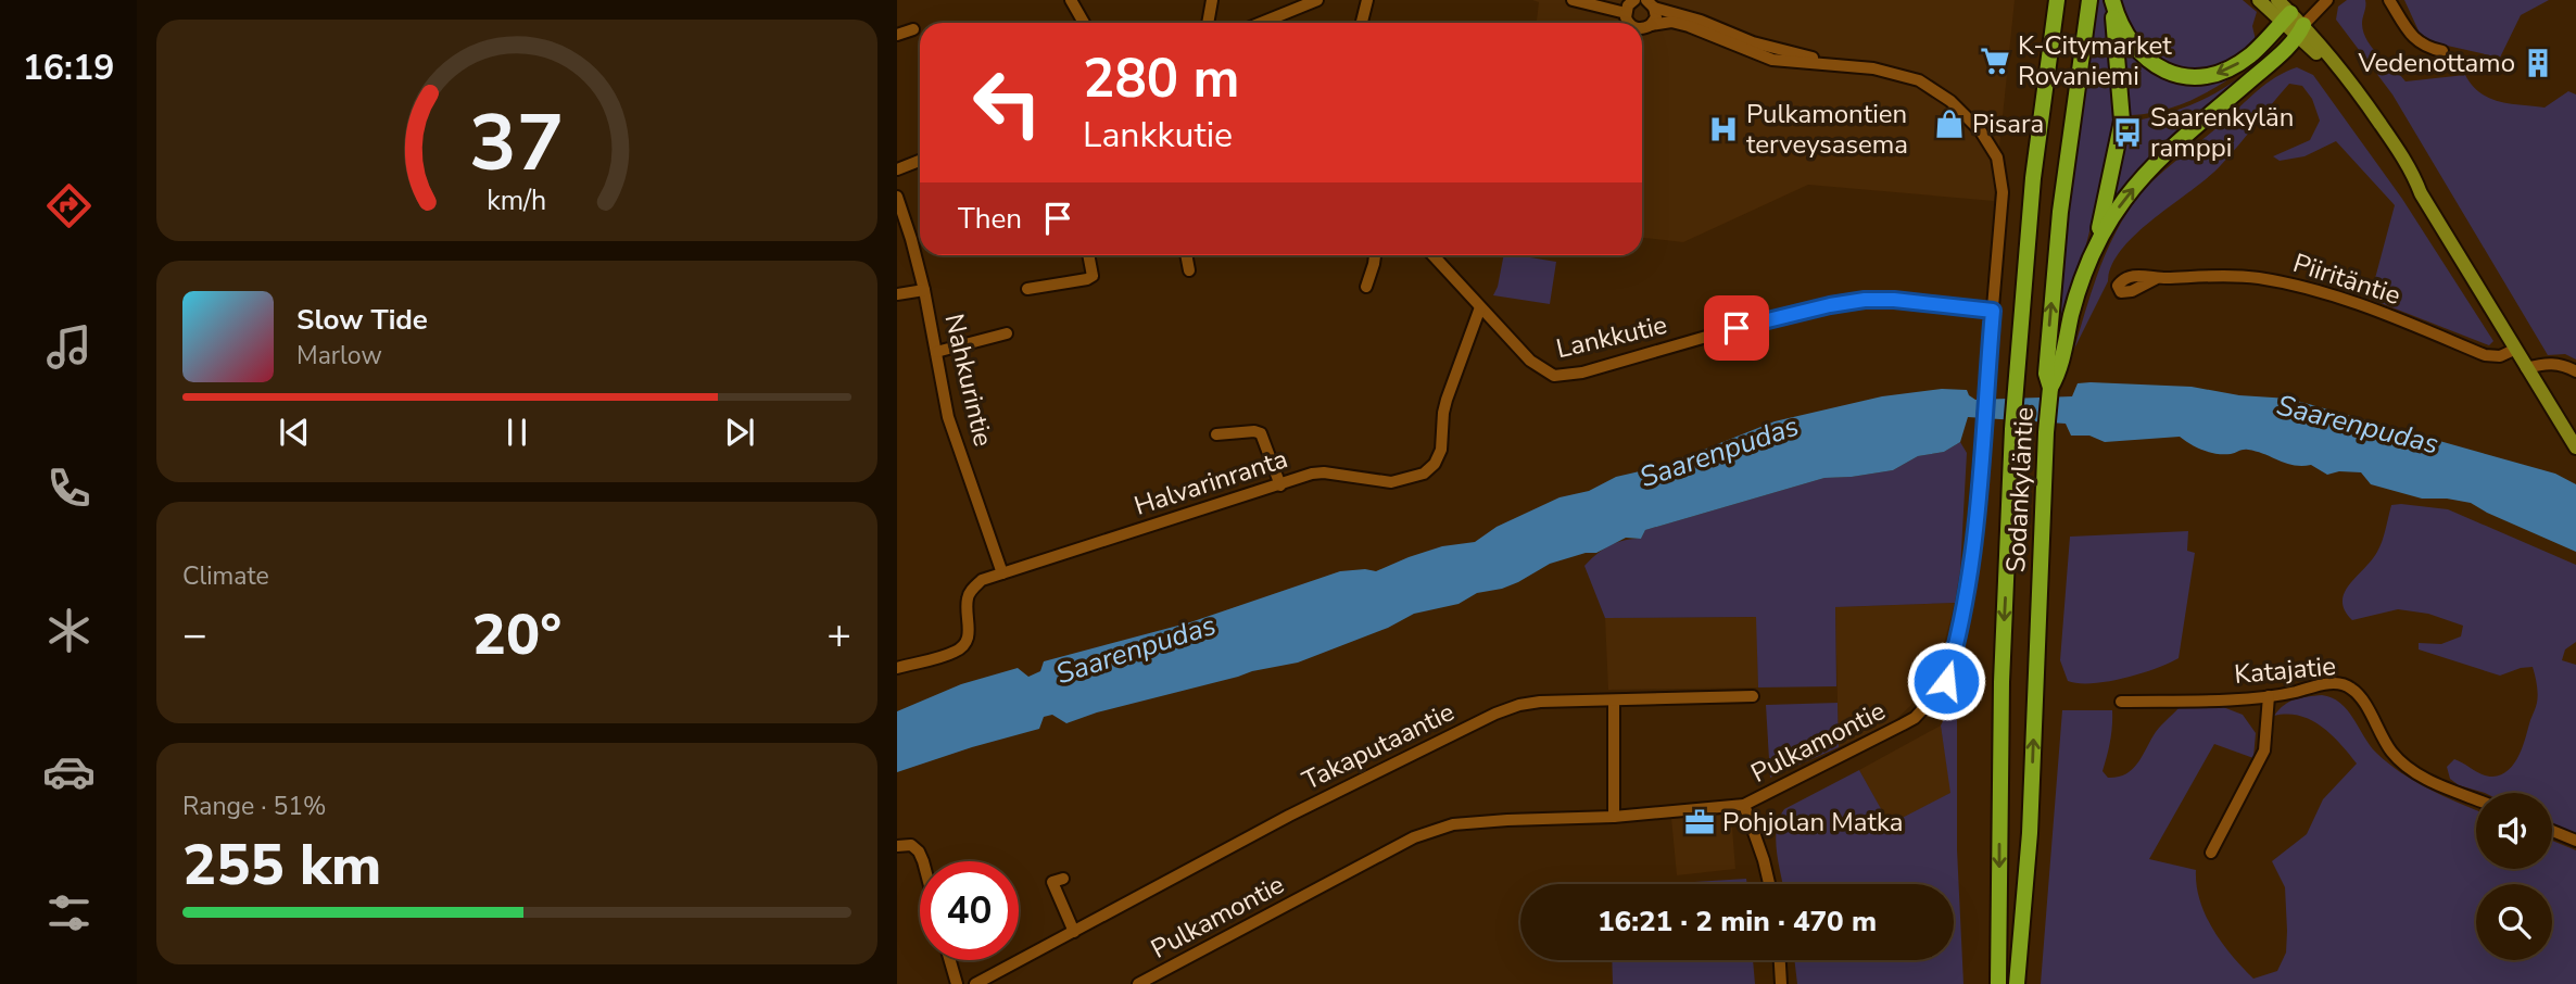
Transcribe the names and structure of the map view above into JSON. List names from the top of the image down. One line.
{"streets":{"highway":["Sodankyläntie"],"street":["Piiritäntie","Lankkutie","Nahkurintie","Halvarinranta","Katajatie","Pulkamontie","Takaputaantie"]},"crossings":[["Lankkutie","Halvarinranta"],["Lankkutie","Pulkamontie"],["Nahkurintie","Halvarinranta"]],"water":["Saarenpudas"],"places":{"supermarket":["K-Citymarket Rovaniemi"],"building":["Vedenottamo"],"shop":["Pisara"],"hospital":["Pulkamontien terveysasema"],"bus stop":["Saarenkylän ramppi"],"office":["Pohjolan Matka"]},"page":{"tabs":"16:19","turn":["280 m","Lankkutie"],"then":"Then","song":["Slow Tide","Marlow"],"tile":["Climate",["Range · 51%","255 km"]],"heat":["−","20°","+"],"limit":"40","trip":"16:21 · 2 min · 470 m","gauge":["37","km/h"]}}
